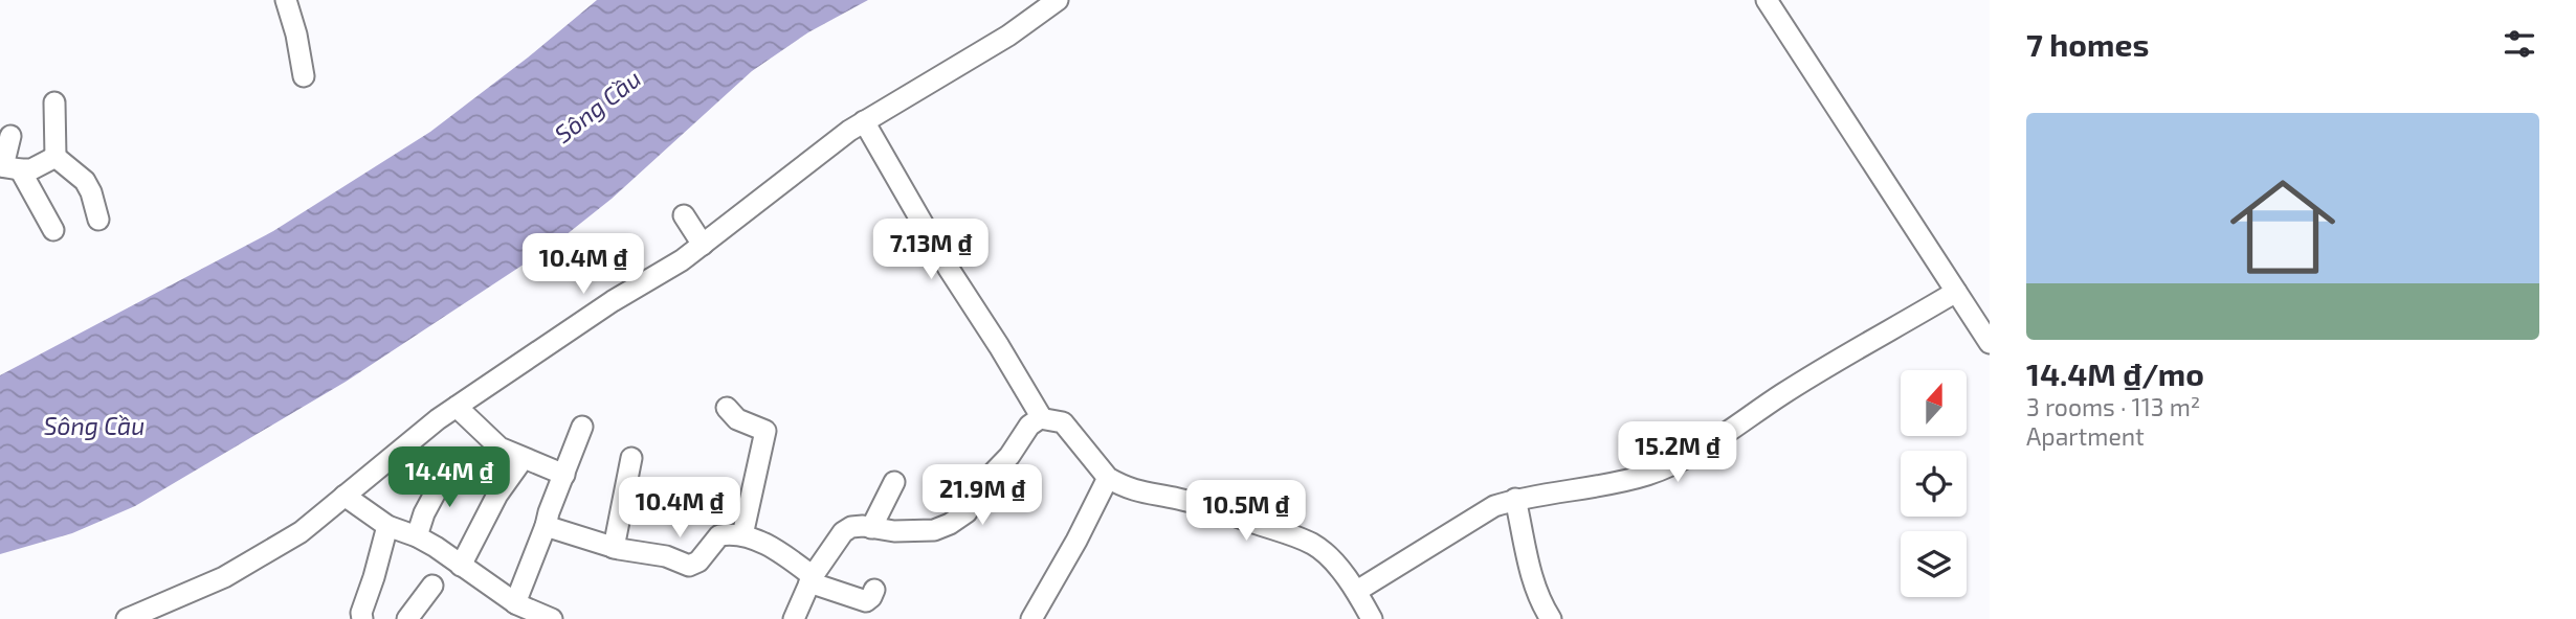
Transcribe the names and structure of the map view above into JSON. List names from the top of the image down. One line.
{"water":["Sông Cầu"],"north":"top","page":{"heading":"7 homes","list":[{"name":"14.4M ₫/mo","note":"3 rooms · 113 m² · Apartment"}],"price":["7.13M ₫","10.4M ₫","15.2M ₫","14.4M ₫","21.9M ₫","10.4M ₫","10.5M ₫"]}}
